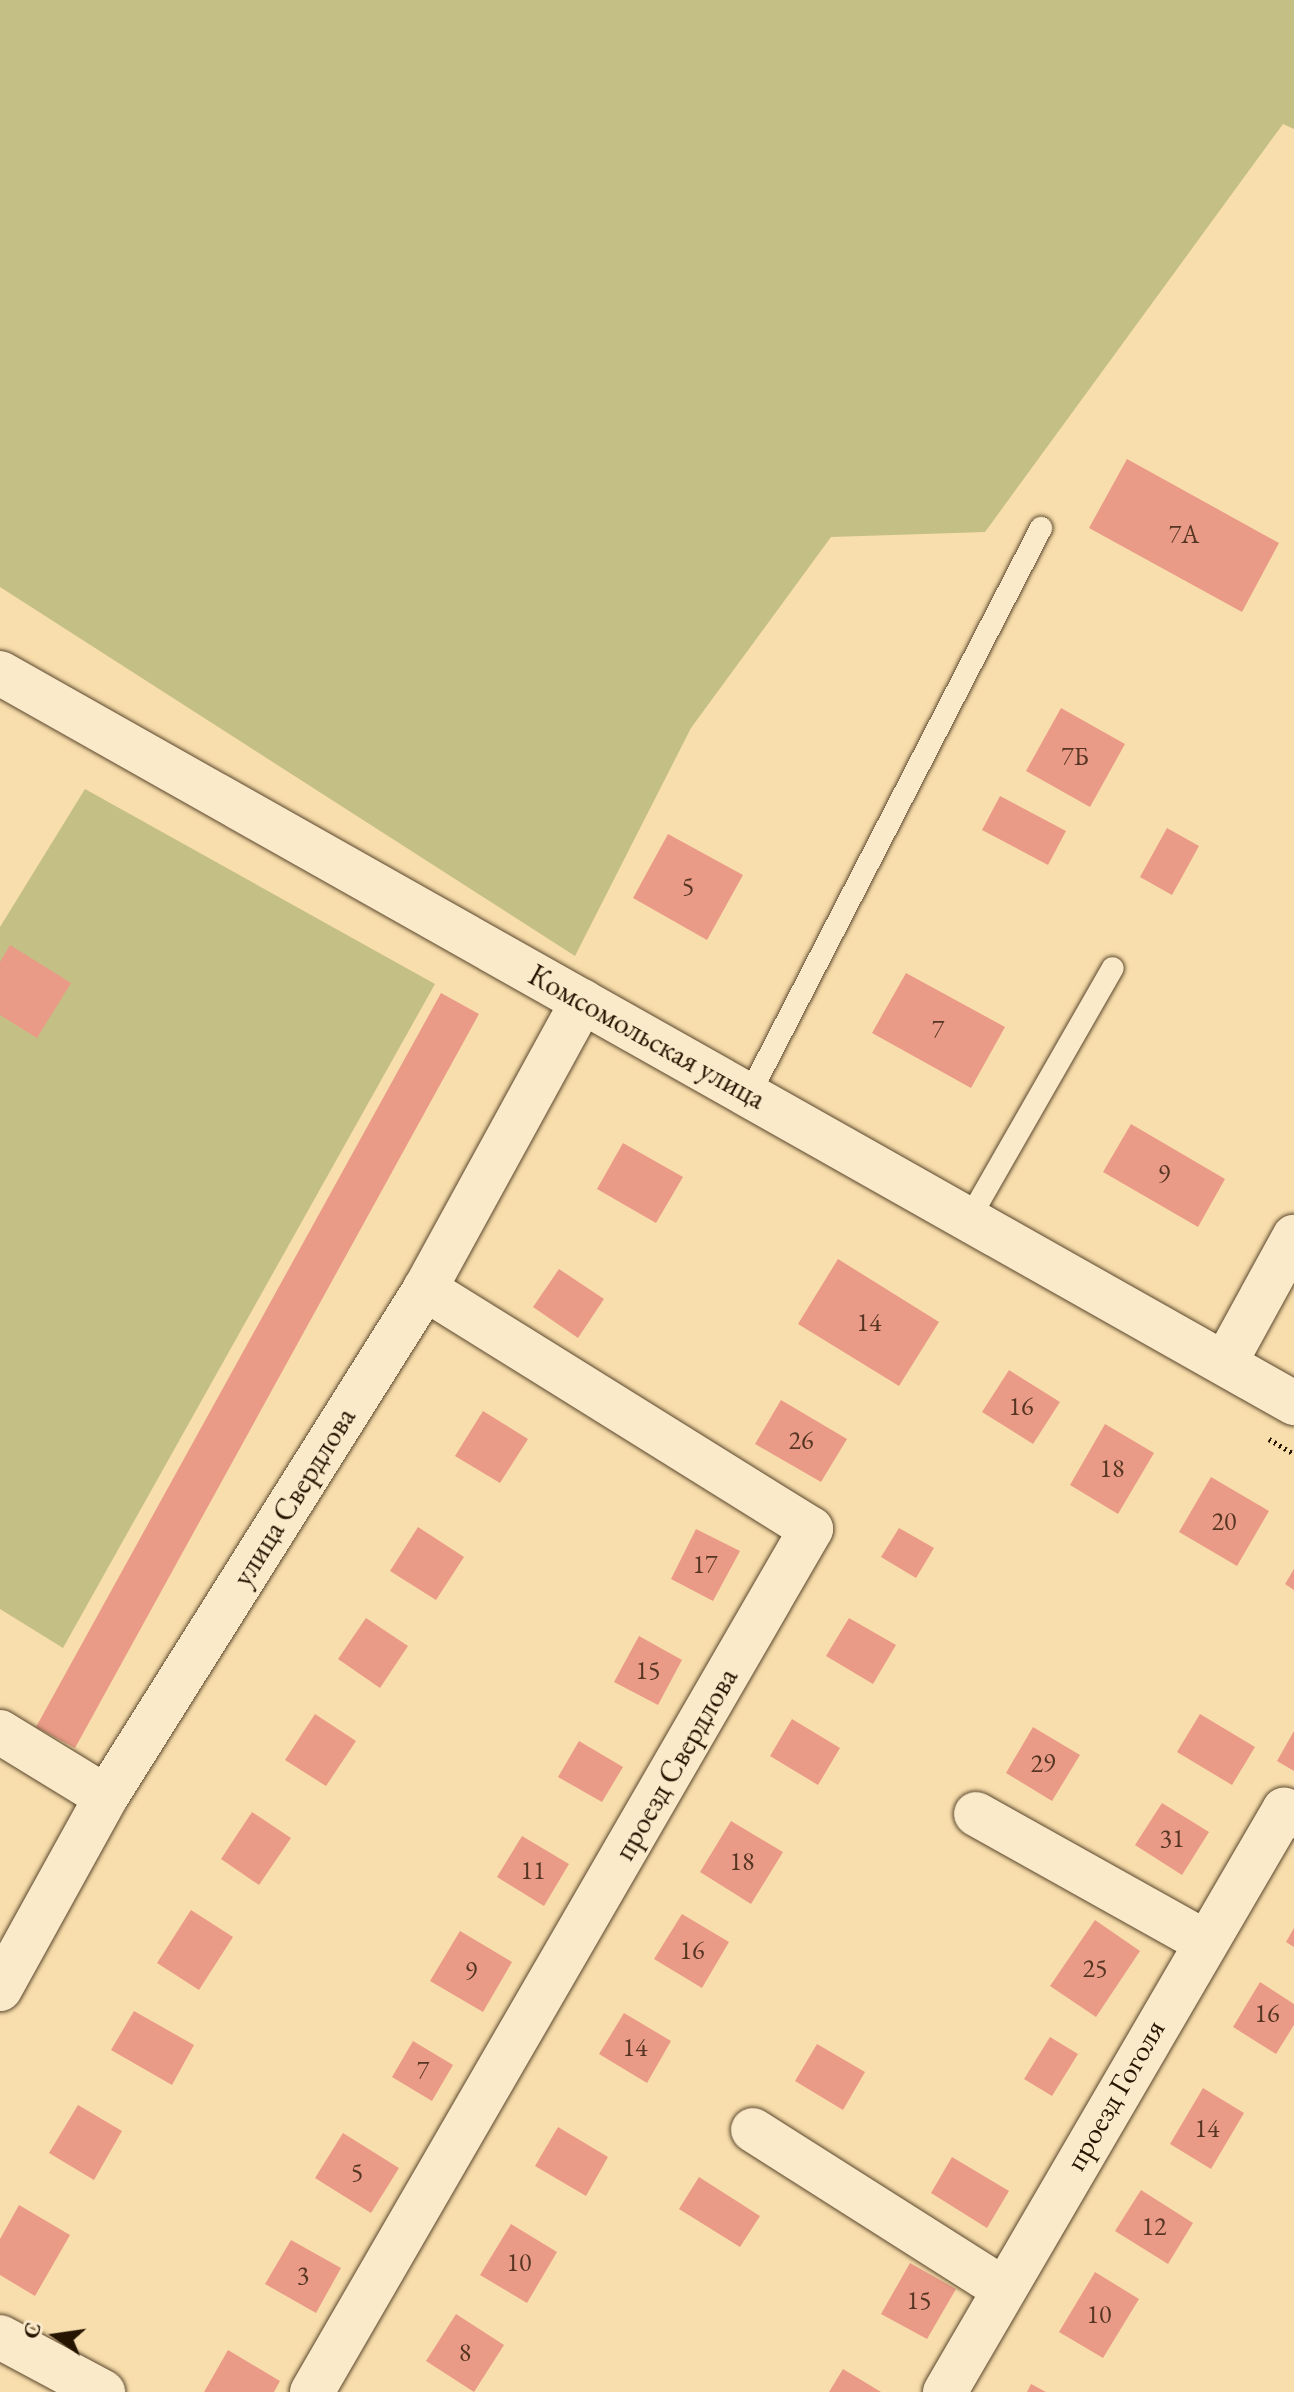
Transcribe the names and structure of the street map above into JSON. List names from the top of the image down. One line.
{"streets":{"street":["Комсомольская улица","улица Свердлова","проезд Свердлова","проезд Гоголя"]},"crossings":[["Комсомольская улица","улица Свердлова"],["улица Свердлова","проезд Свердлова"]],"house_numbers":["7А","7Б","5","7","9","14","16","26","18","20","17","15","29","31","18","11","16","25","9","16","14","7","14","5","12","10","3","15","10","8"],"north":"left"}
